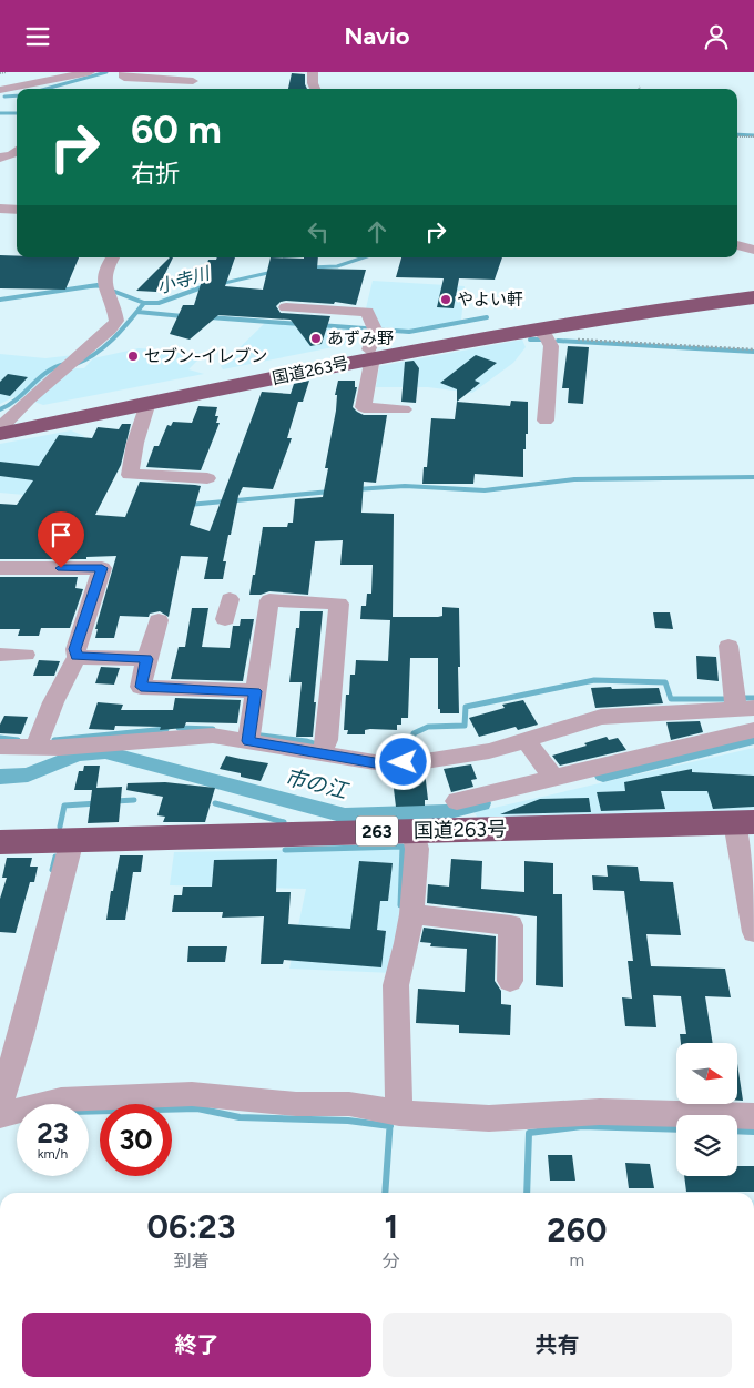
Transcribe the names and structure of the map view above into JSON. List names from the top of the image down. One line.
{"streets":{"highway":["国道263号","263"]},"water":["小寺川","市の江"],"places":["やよい軒","あずみ野","セブン-イレブン"],"north":"right","page":{"header":"Navio","turn":["60 m","右折"],"speed":"23 km/h","limit":"30","eta":["06:23","到着","1","分","260","m"],"buttons":["終了","共有"]}}
